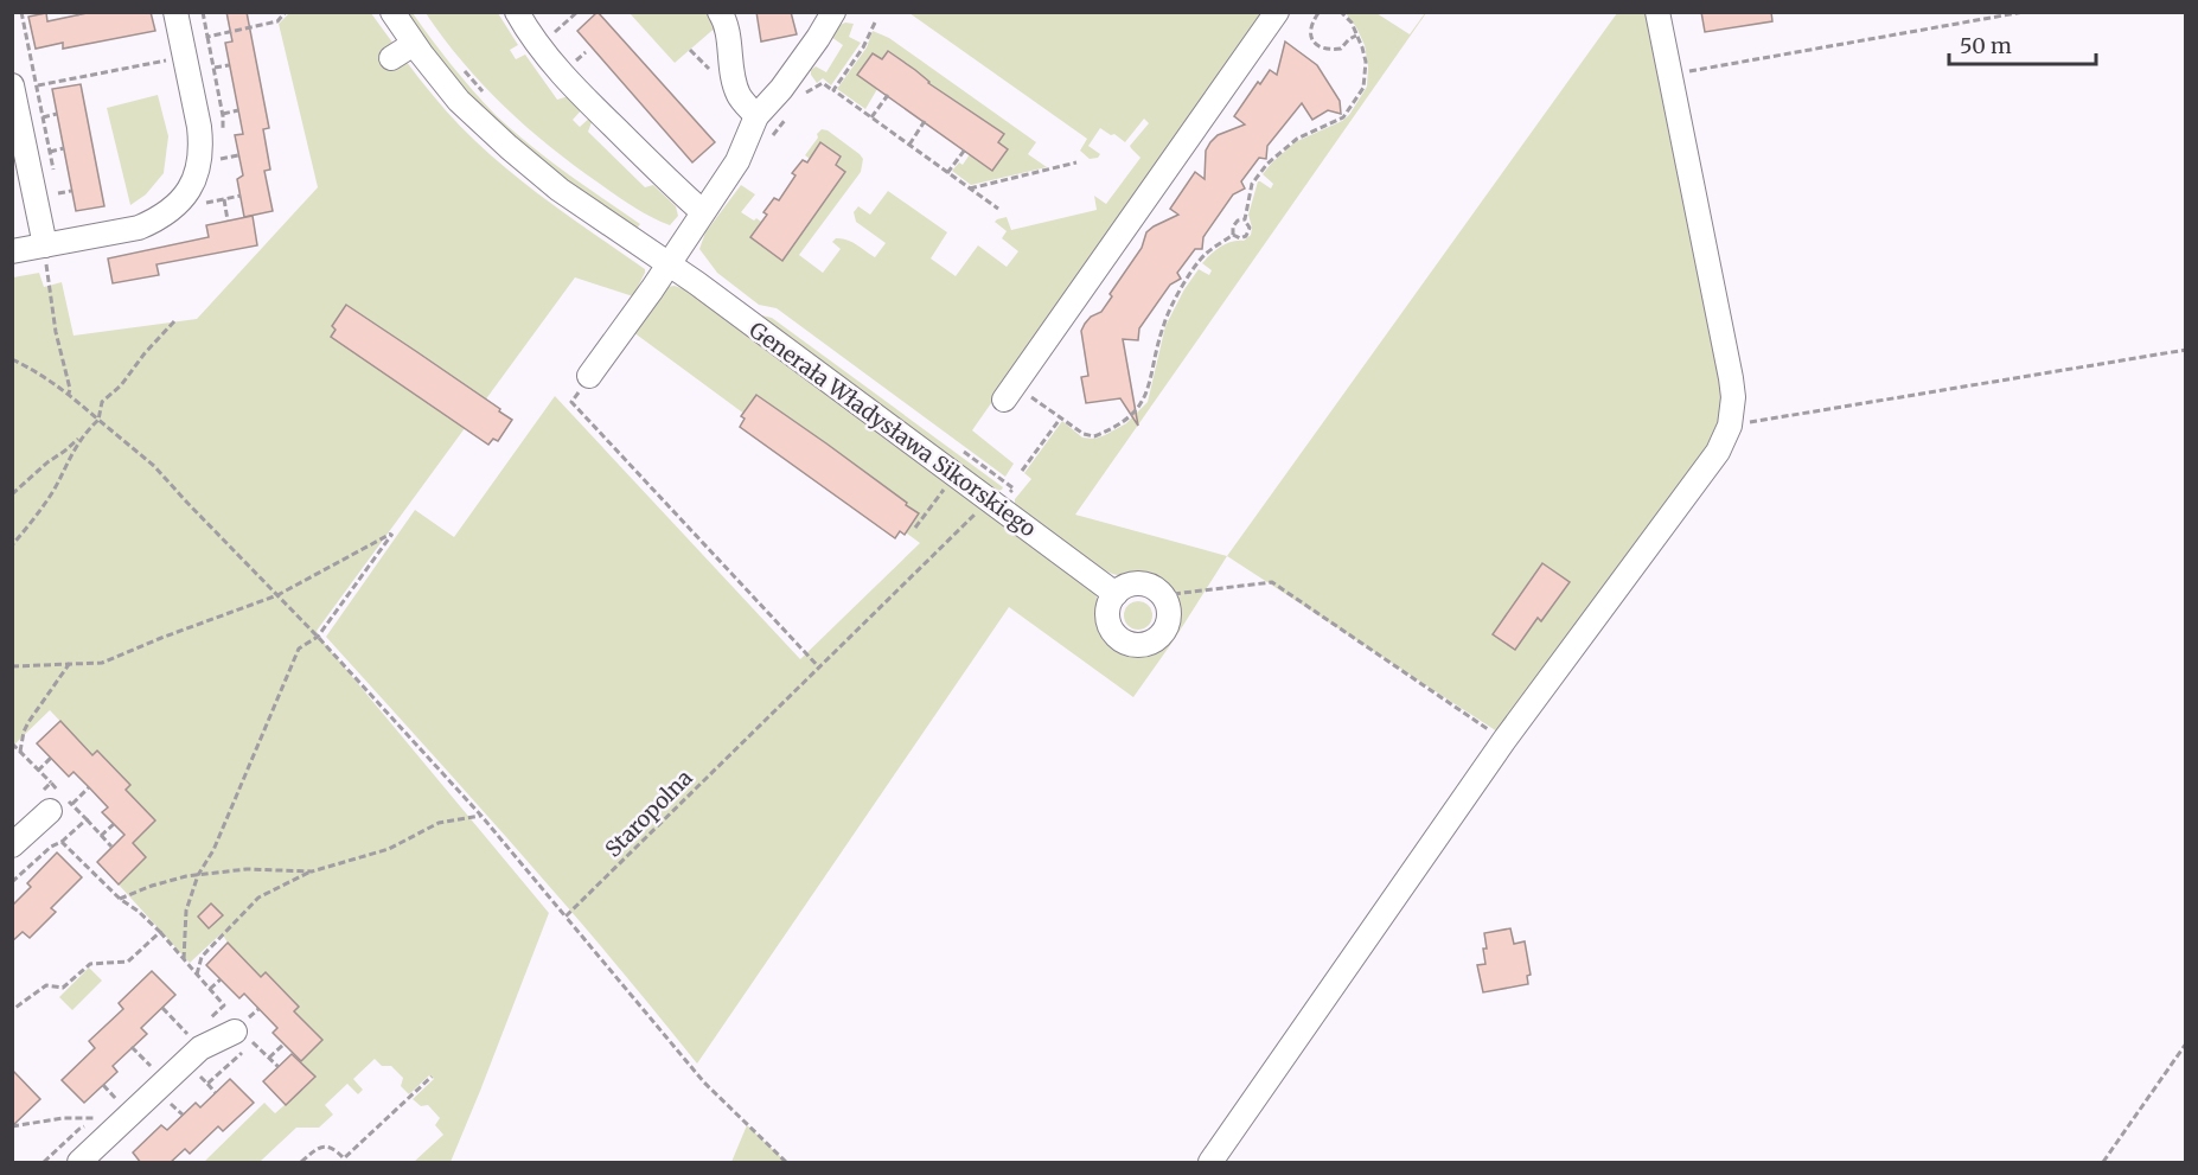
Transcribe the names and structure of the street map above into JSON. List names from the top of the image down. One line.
{"streets":{"street":["Generała Władysława Sikorskiego"],"path":["Staropolna"]},"crossings":[["Generała Władysława Sikorskiego","Staropolna"]],"scale_bar":"50 m"}
